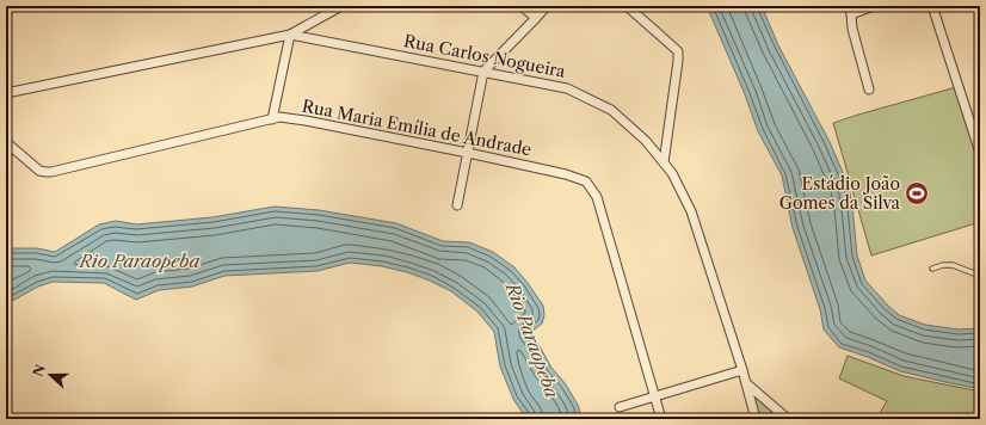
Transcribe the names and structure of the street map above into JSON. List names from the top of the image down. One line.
{"streets":{"street":["Rua Carlos Nogueira","Rua Maria Emília de Andrade"]},"water":["Rio Paraopeba"],"places":{"sports":["Estádio João Gomes da Silva"]},"north":"left"}
